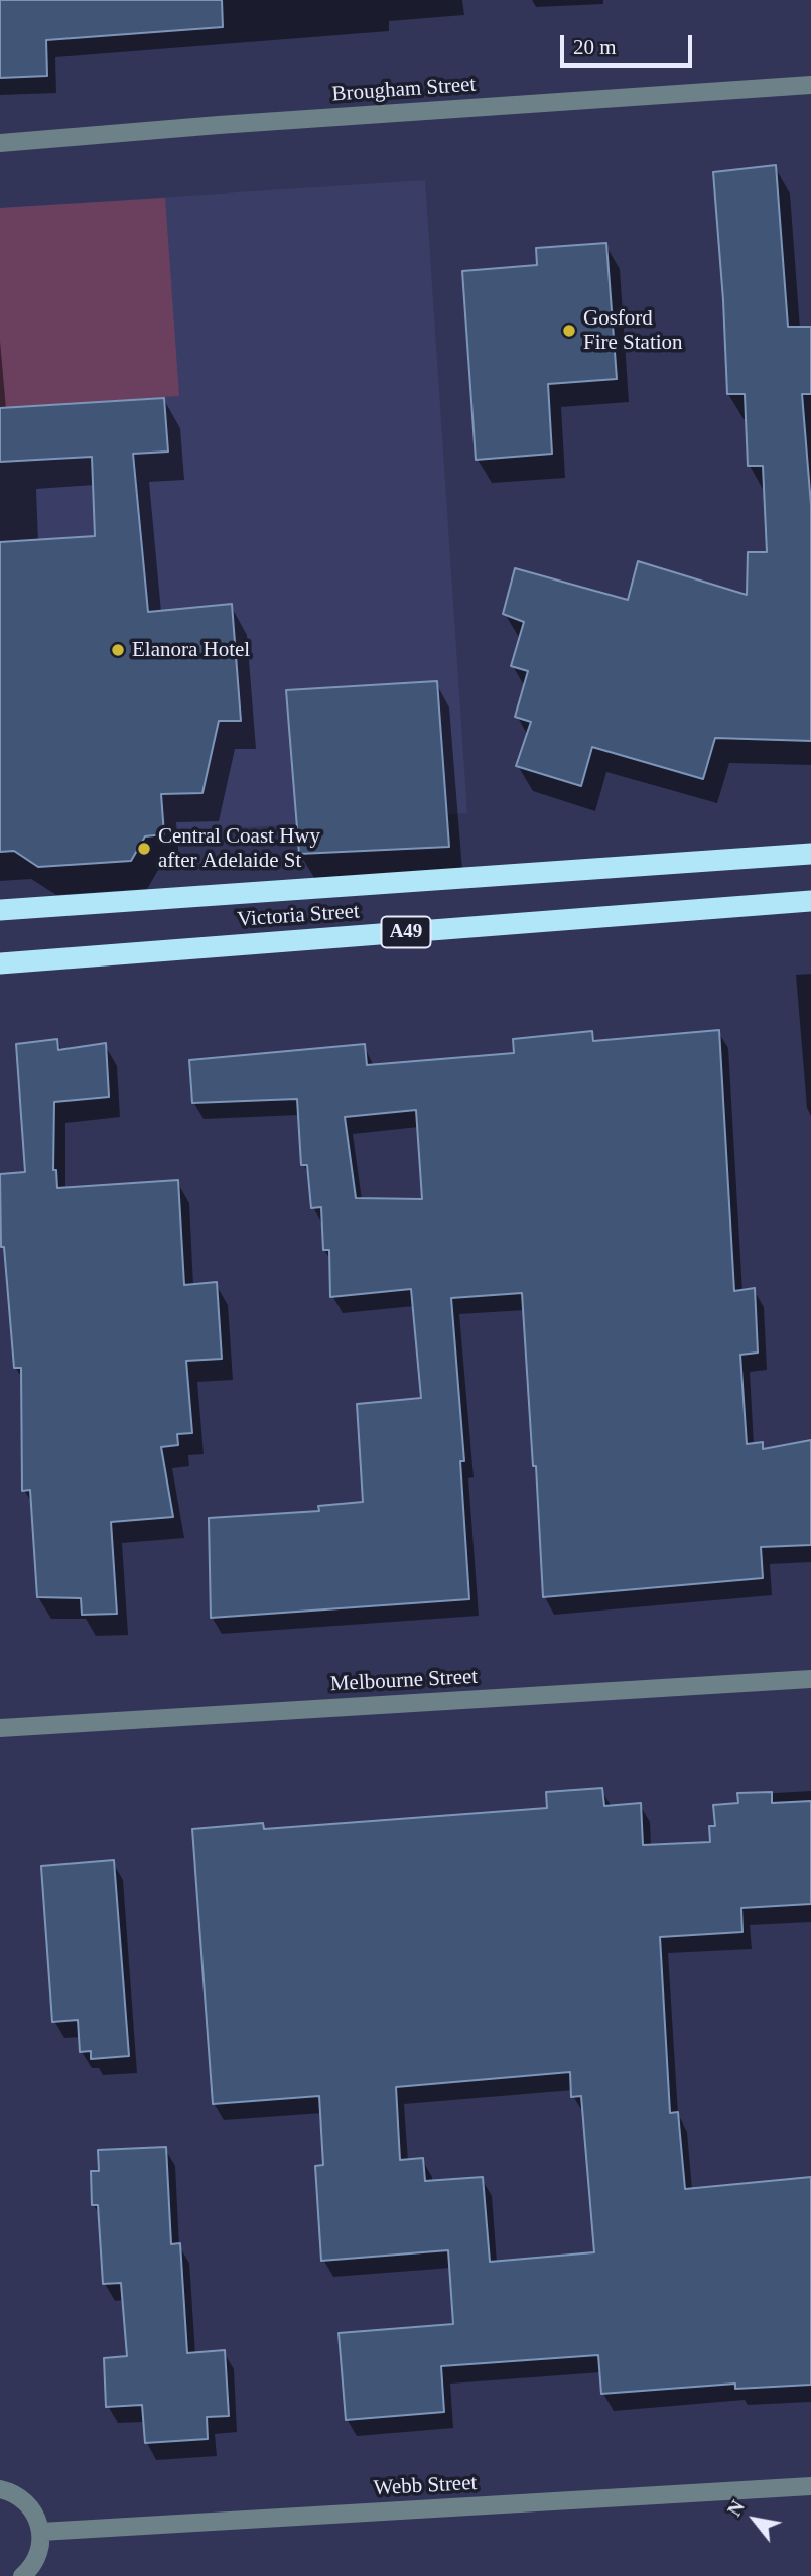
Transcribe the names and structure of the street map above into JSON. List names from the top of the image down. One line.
{"streets":{"highway":["Victoria Street","A49"],"street":["Brougham Street","Melbourne Street","Webb Street"]},"places":["Gosford Fire Station","Elanora Hotel","Central Coast Hwy after Adelaide St"],"scale_bar":"20 m","north":"top left"}
